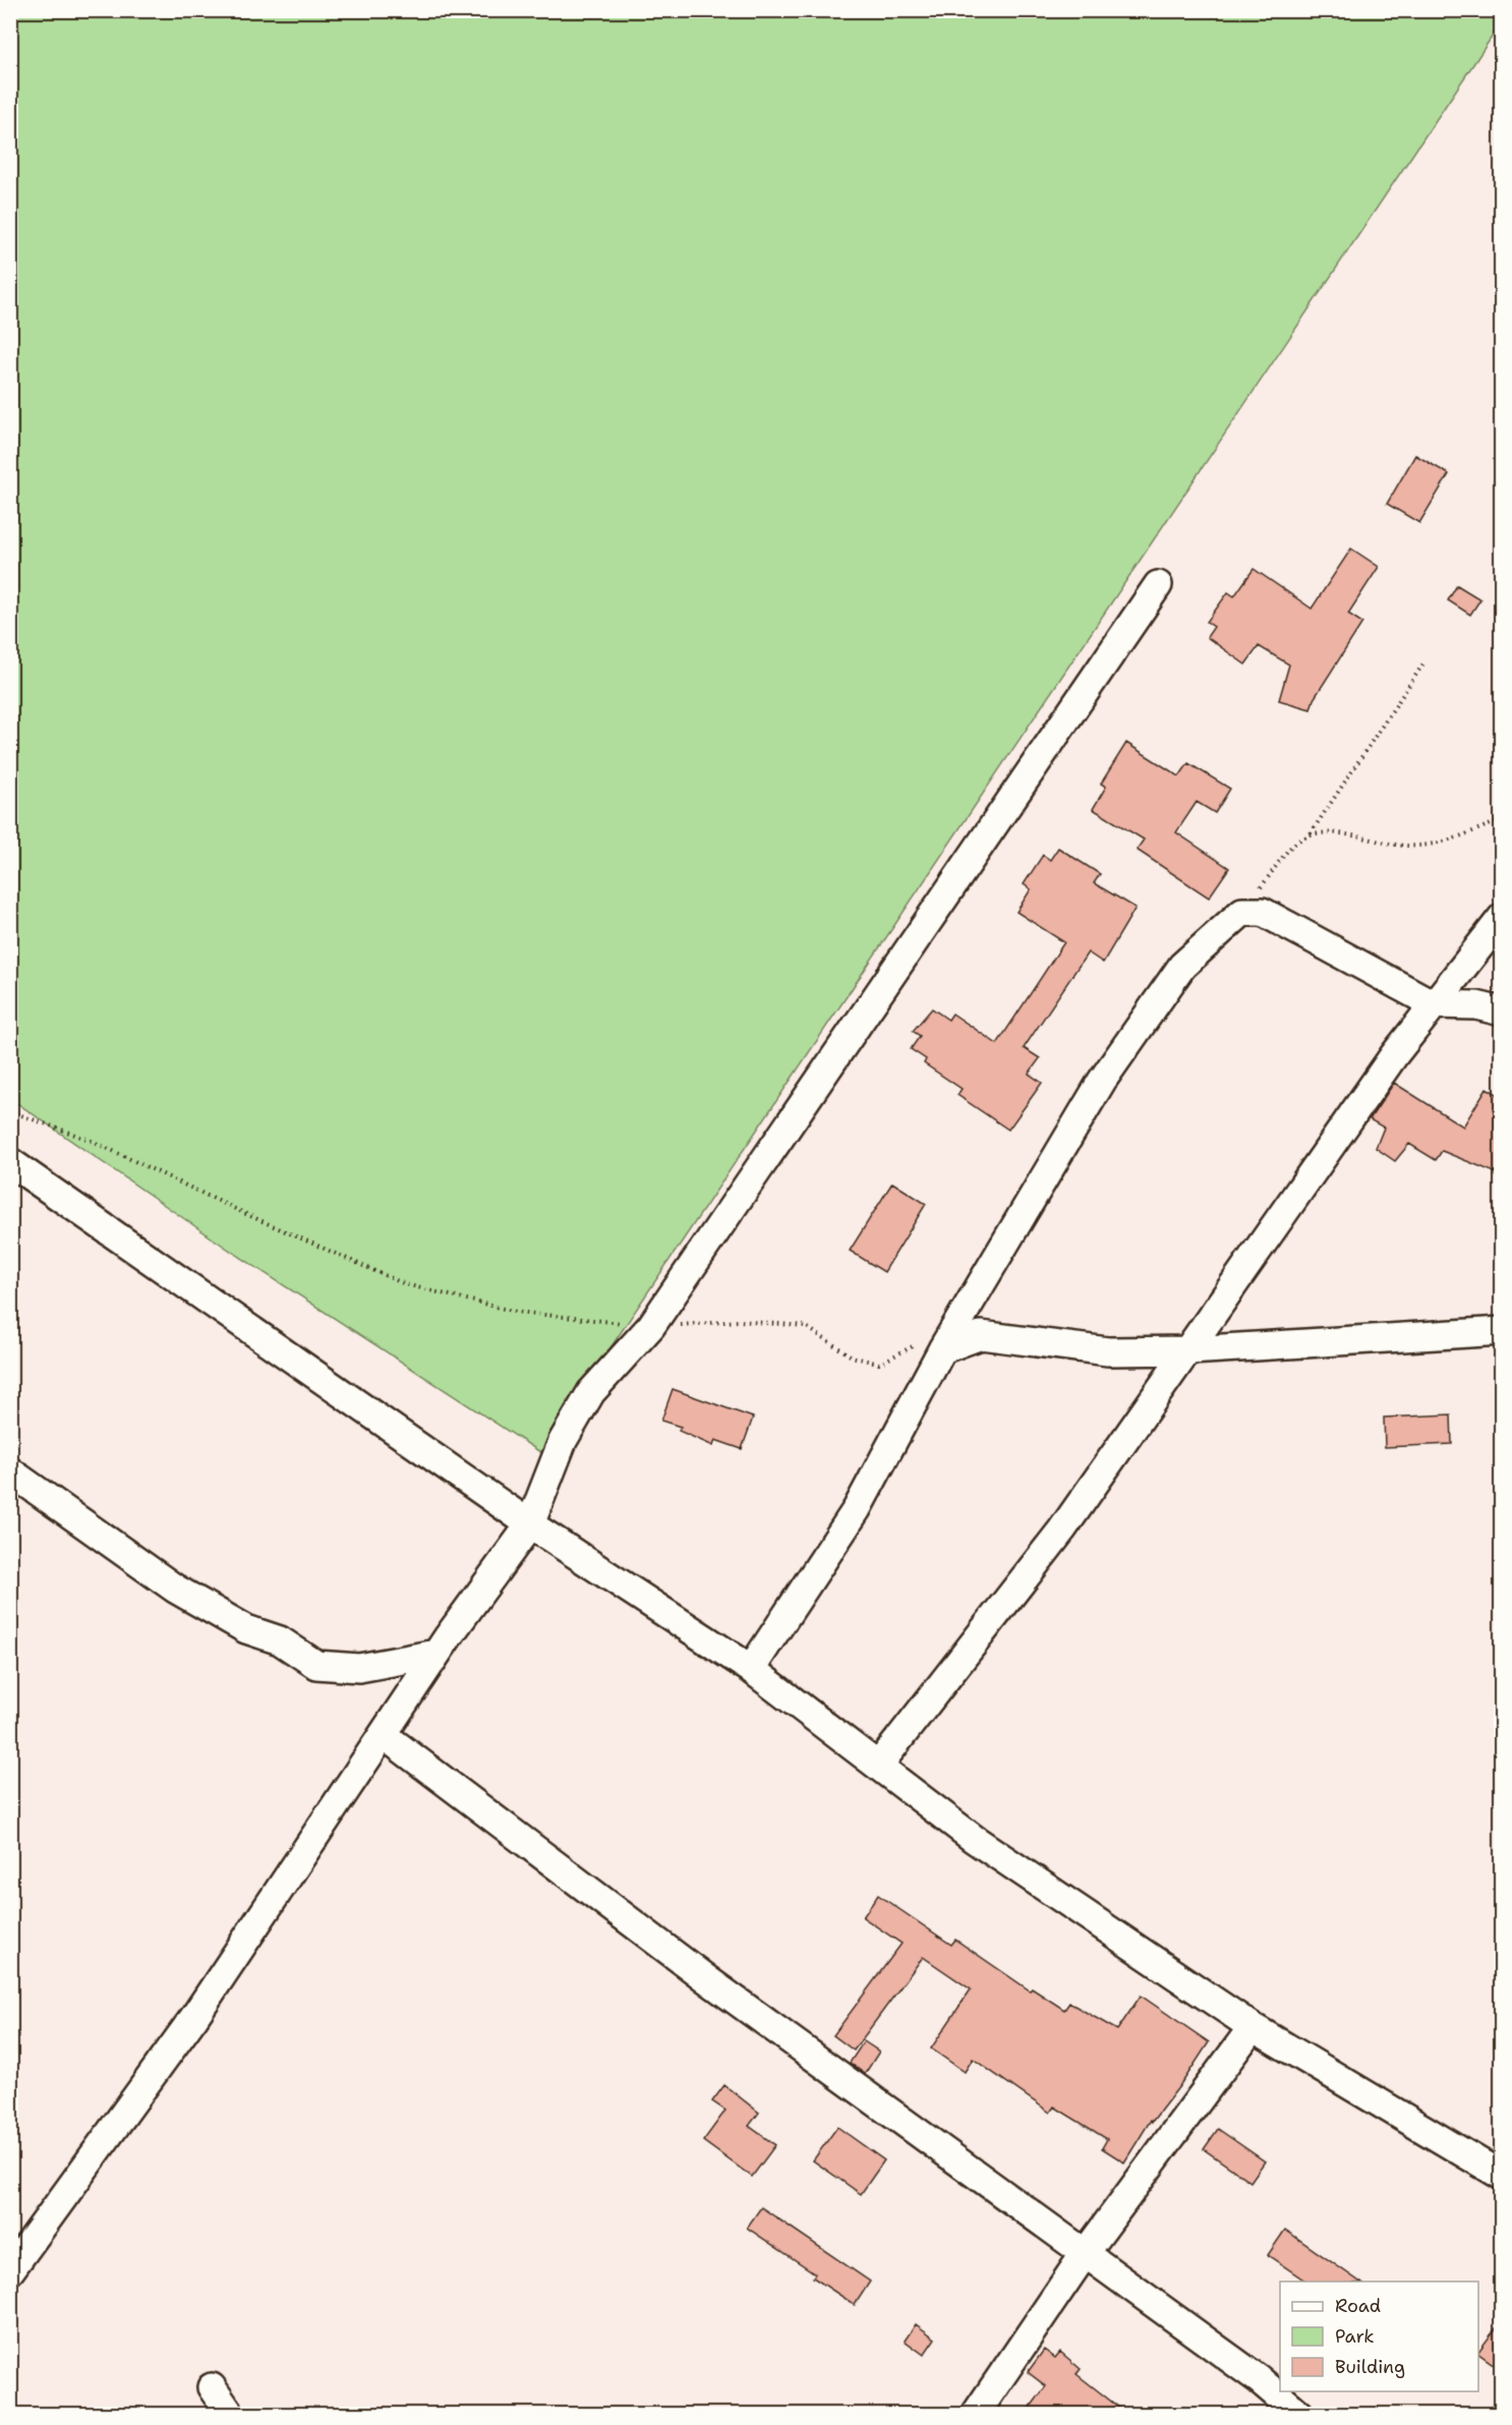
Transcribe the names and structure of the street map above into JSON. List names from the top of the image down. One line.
{"legend":["Road","Park","Building"]}
